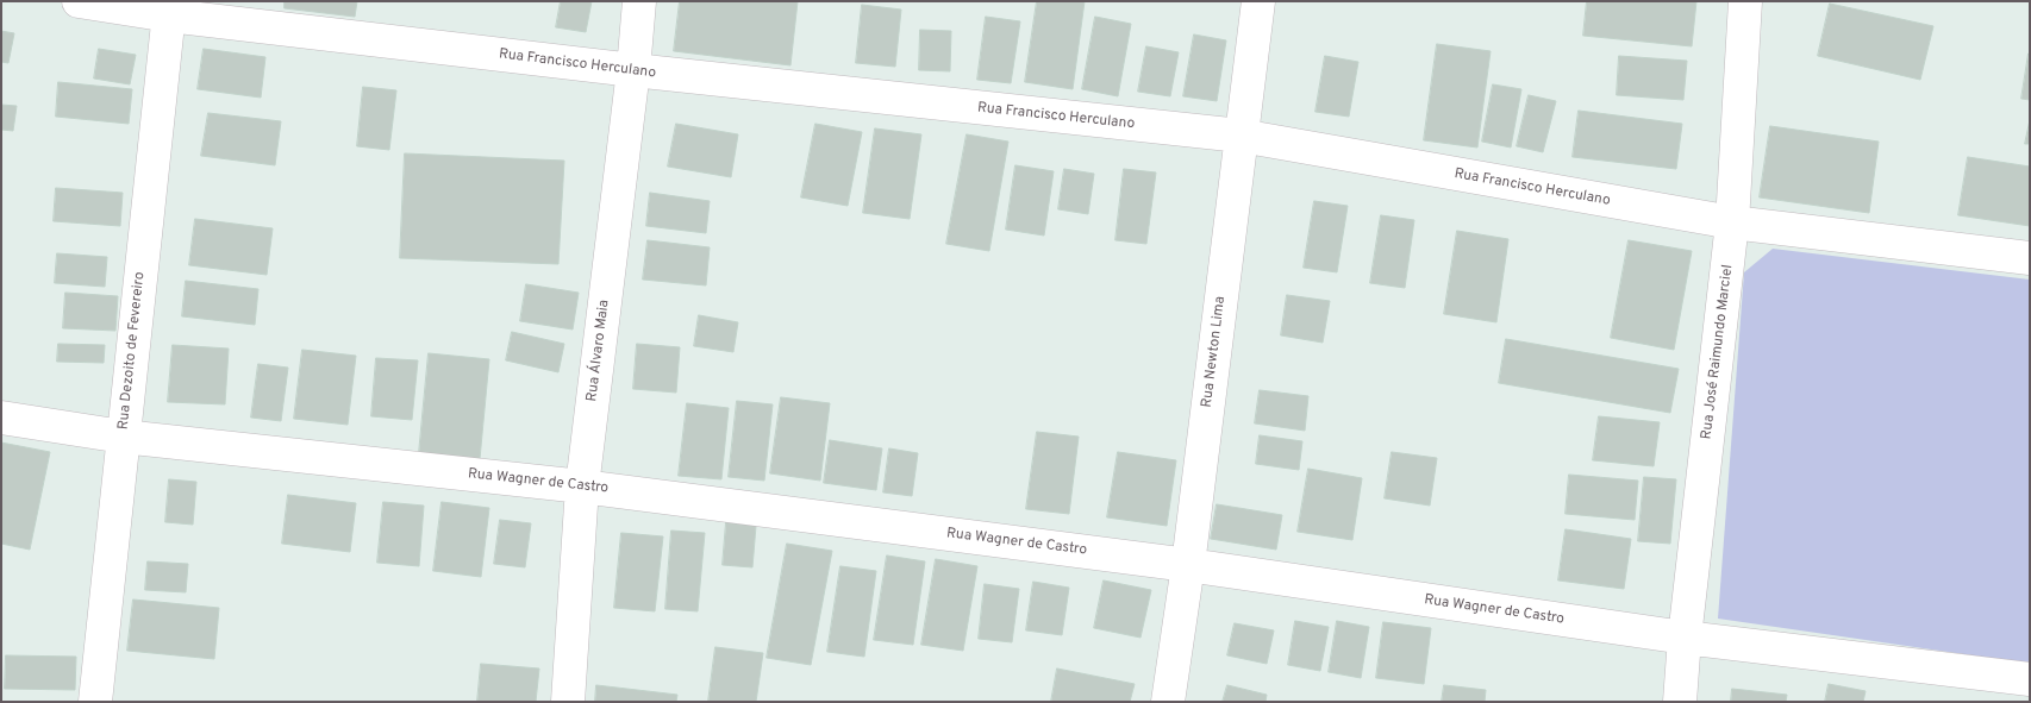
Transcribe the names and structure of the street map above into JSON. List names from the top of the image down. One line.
{"streets":{"street":["Rua Francisco Herculano","Rua Dezoito de Fevereiro","Rua Álvaro Maia","Rua Newton Lima","Rua José Raimundo Marciel","Rua Wagner de Castro"]},"crossings":[["Rua Francisco Herculano","Rua Dezoito de Fevereiro"],["Rua Francisco Herculano","Rua Álvaro Maia"],["Rua Francisco Herculano","Rua Newton Lima"],["Rua Francisco Herculano","Rua José Raimundo Marciel"],["Rua Dezoito de Fevereiro","Rua Wagner de Castro"],["Rua Álvaro Maia","Rua Wagner de Castro"],["Rua Newton Lima","Rua Wagner de Castro"],["Rua José Raimundo Marciel","Rua Wagner de Castro"]]}
